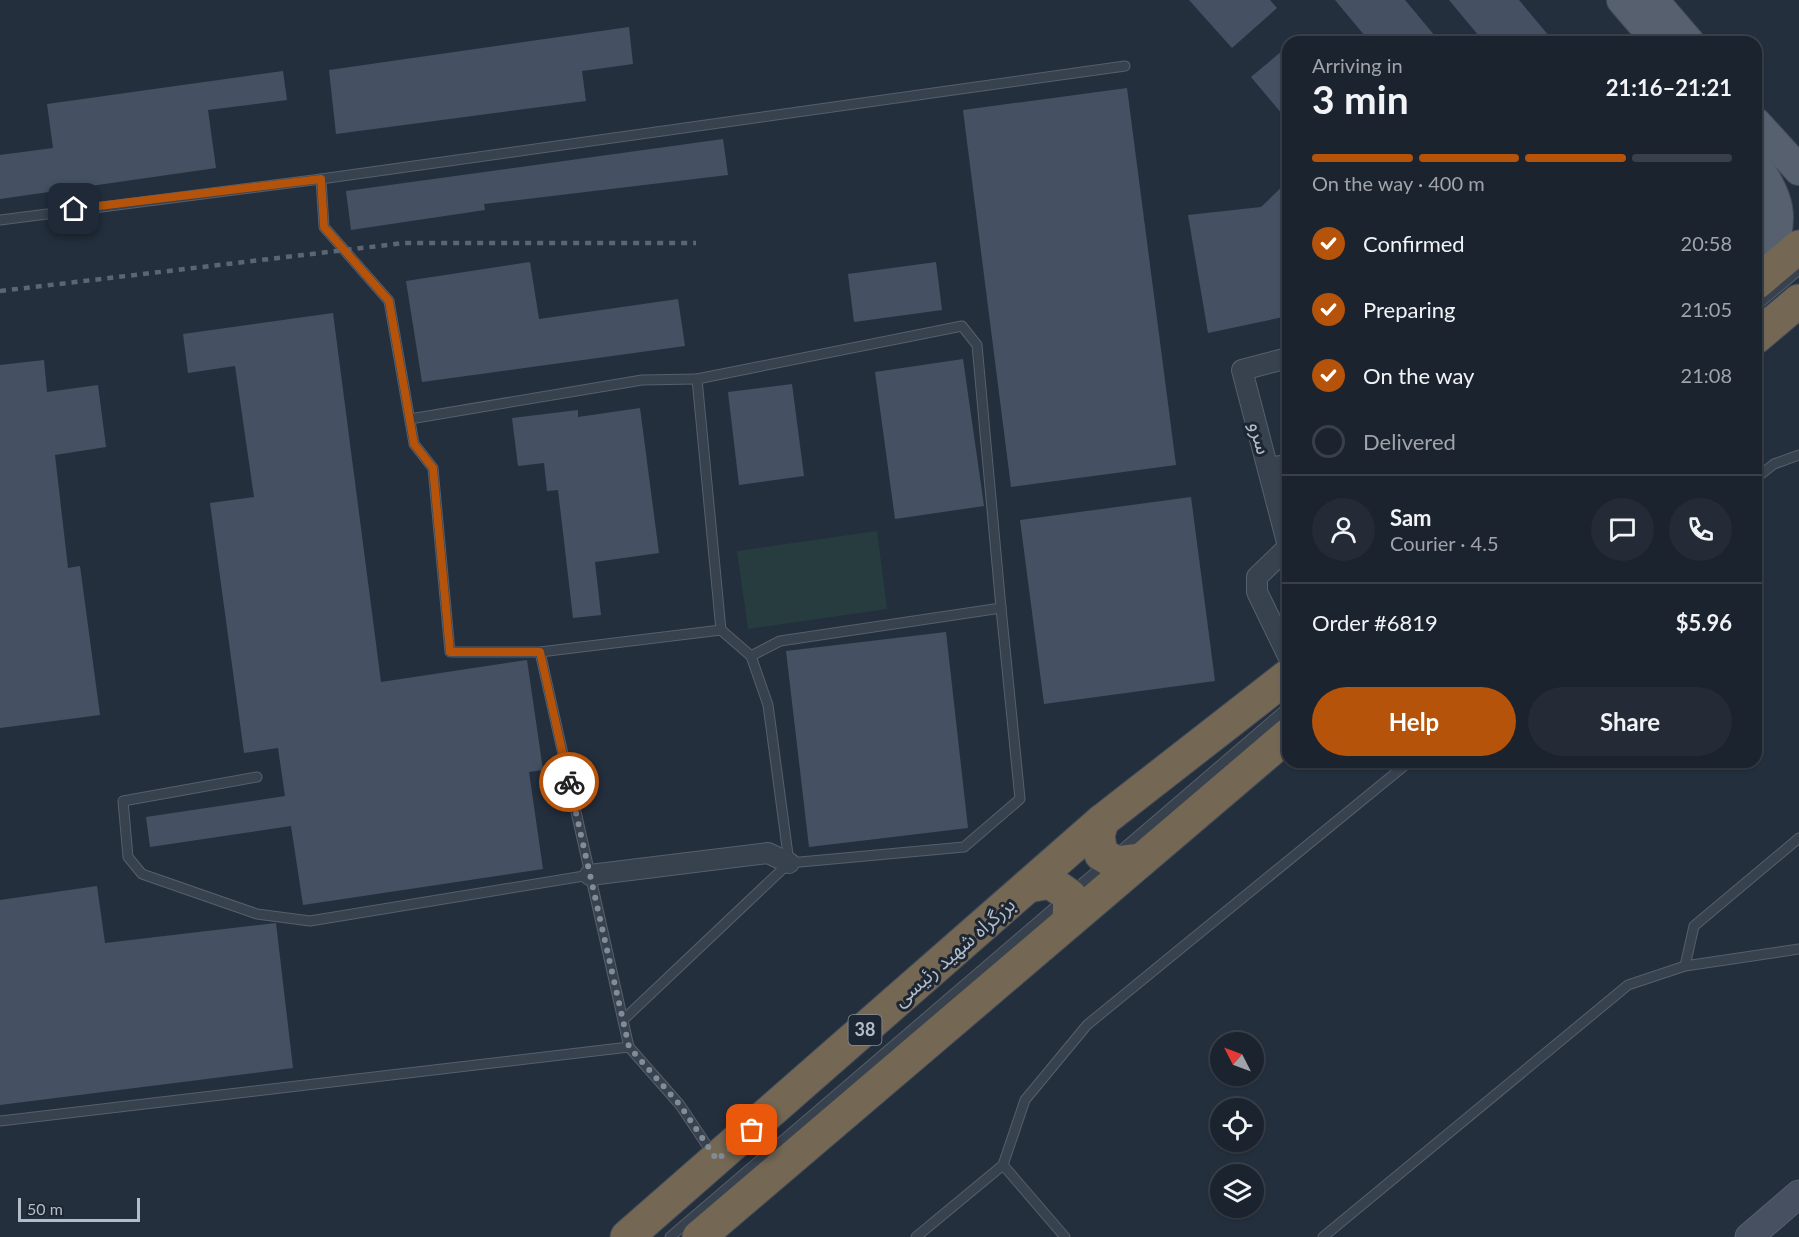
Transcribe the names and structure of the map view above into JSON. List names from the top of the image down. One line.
{"streets":{"highway":["بزرگراه شهید رئیسی","38"],"street":["سرو"]},"scale_bar":"50 m","north":"top left","page":{"heading":["3 min","Arriving in","21:16–21:21"],"panel":["Sam","Courier · 4.5","Order #6819","$5.96"],"bar":"On the way · 400 m","list":[["Confirmed","20:58"],["Preparing","21:05"],["On the way","21:08"],"Delivered"],"buttons":["Help","Share"],"scale":"50 m"}}
